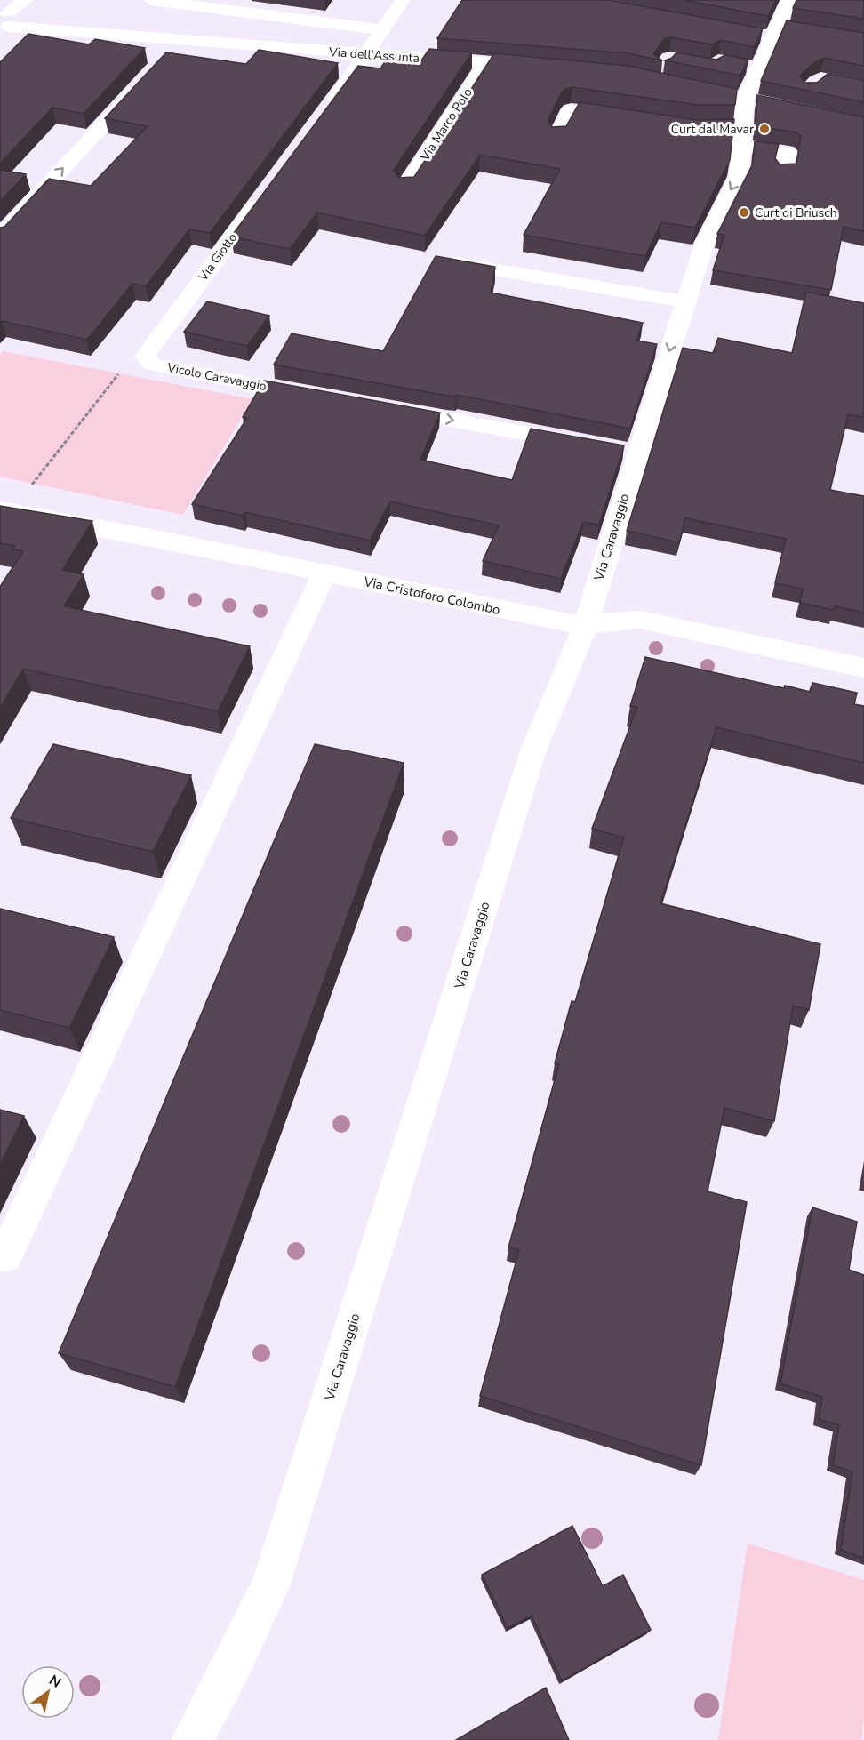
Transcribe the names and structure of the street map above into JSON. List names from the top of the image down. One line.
{"streets":{"street":["Via dell'Assunta","Via Marco Polo","Via Giotto","Vicolo Caravaggio","Via Caravaggio","Via Cristoforo Colombo"]},"crossings":[["Via dell'Assunta","Via Marco Polo"],["Via Giotto","Vicolo Caravaggio"],["Via Caravaggio","Via Cristoforo Colombo"]],"places":["Curt dal Mavar","Curt di Briusch"],"north":"top right"}
